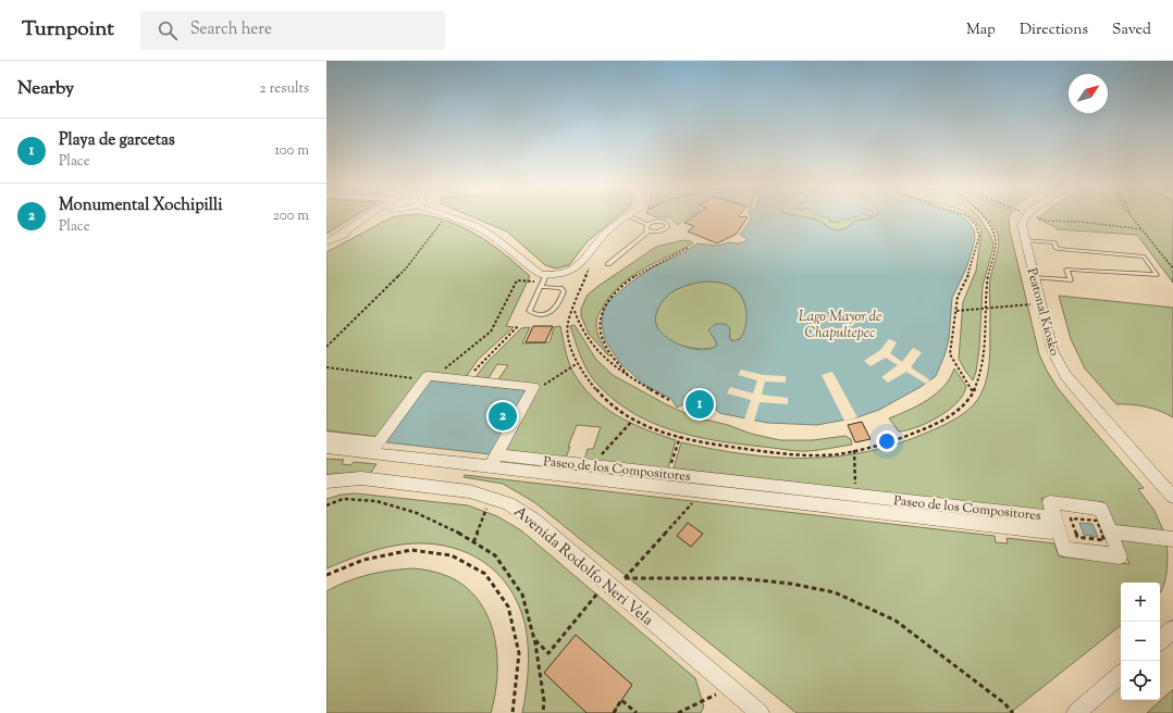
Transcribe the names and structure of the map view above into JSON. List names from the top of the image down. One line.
{"streets":{"street":["Peatonal Kiosko","Paseo de los Compositores","Avenida Rodolfo Neri Vela"]},"water":["Lago Mayor de Chapultepec"],"north":"top right","page":{"header":"Turnpoint","search":"Search here","nav":["Map","Directions","Saved"],"heading":["Nearby","2 results"],"list":[{"mark":"1","name":"Playa de garcetas","note":"Place","value":"100 m"},{"mark":"2","name":"Monumental Xochipilli","note":"Place","value":"200 m"}],"pins":["1","2"],"map_buttons":["+","−"]}}
